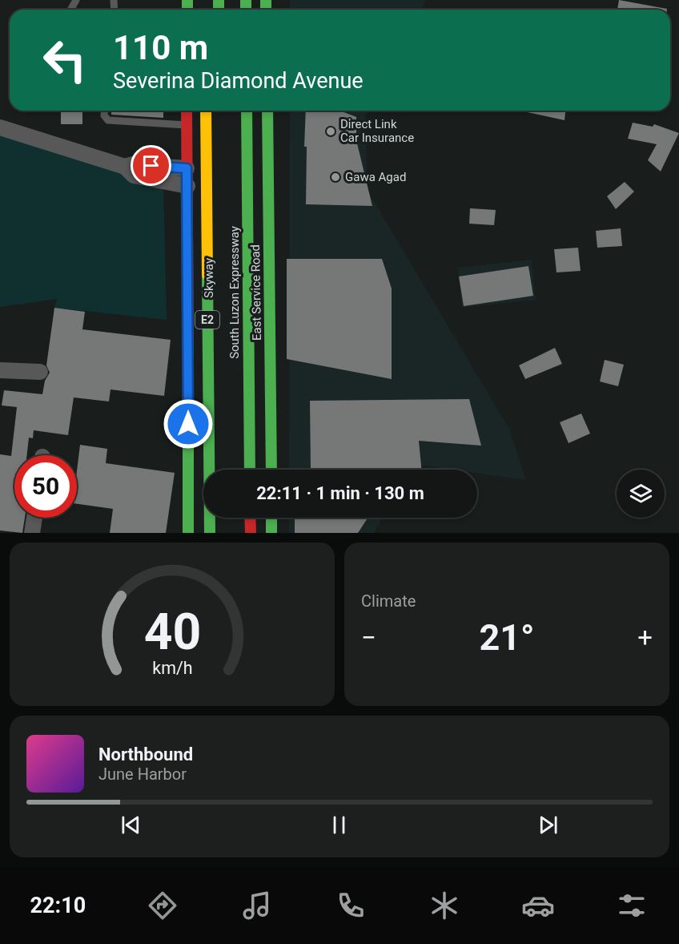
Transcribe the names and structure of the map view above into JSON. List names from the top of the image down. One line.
{"streets":{"main road":["South Luzon Expressway","East Service Road","E2"]},"places":["Direct Link Car Insurance","Gawa Agad"],"page":{"turn":["110 m","Severina Diamond Avenue"],"limit":"50","trip":"22:11 · 1 min · 130 m","tile":"Climate","heat":["−","21°","+"],"song":["Northbound","June Harbor"],"tabs":"22:10","gauge":["40","km/h"]}}
